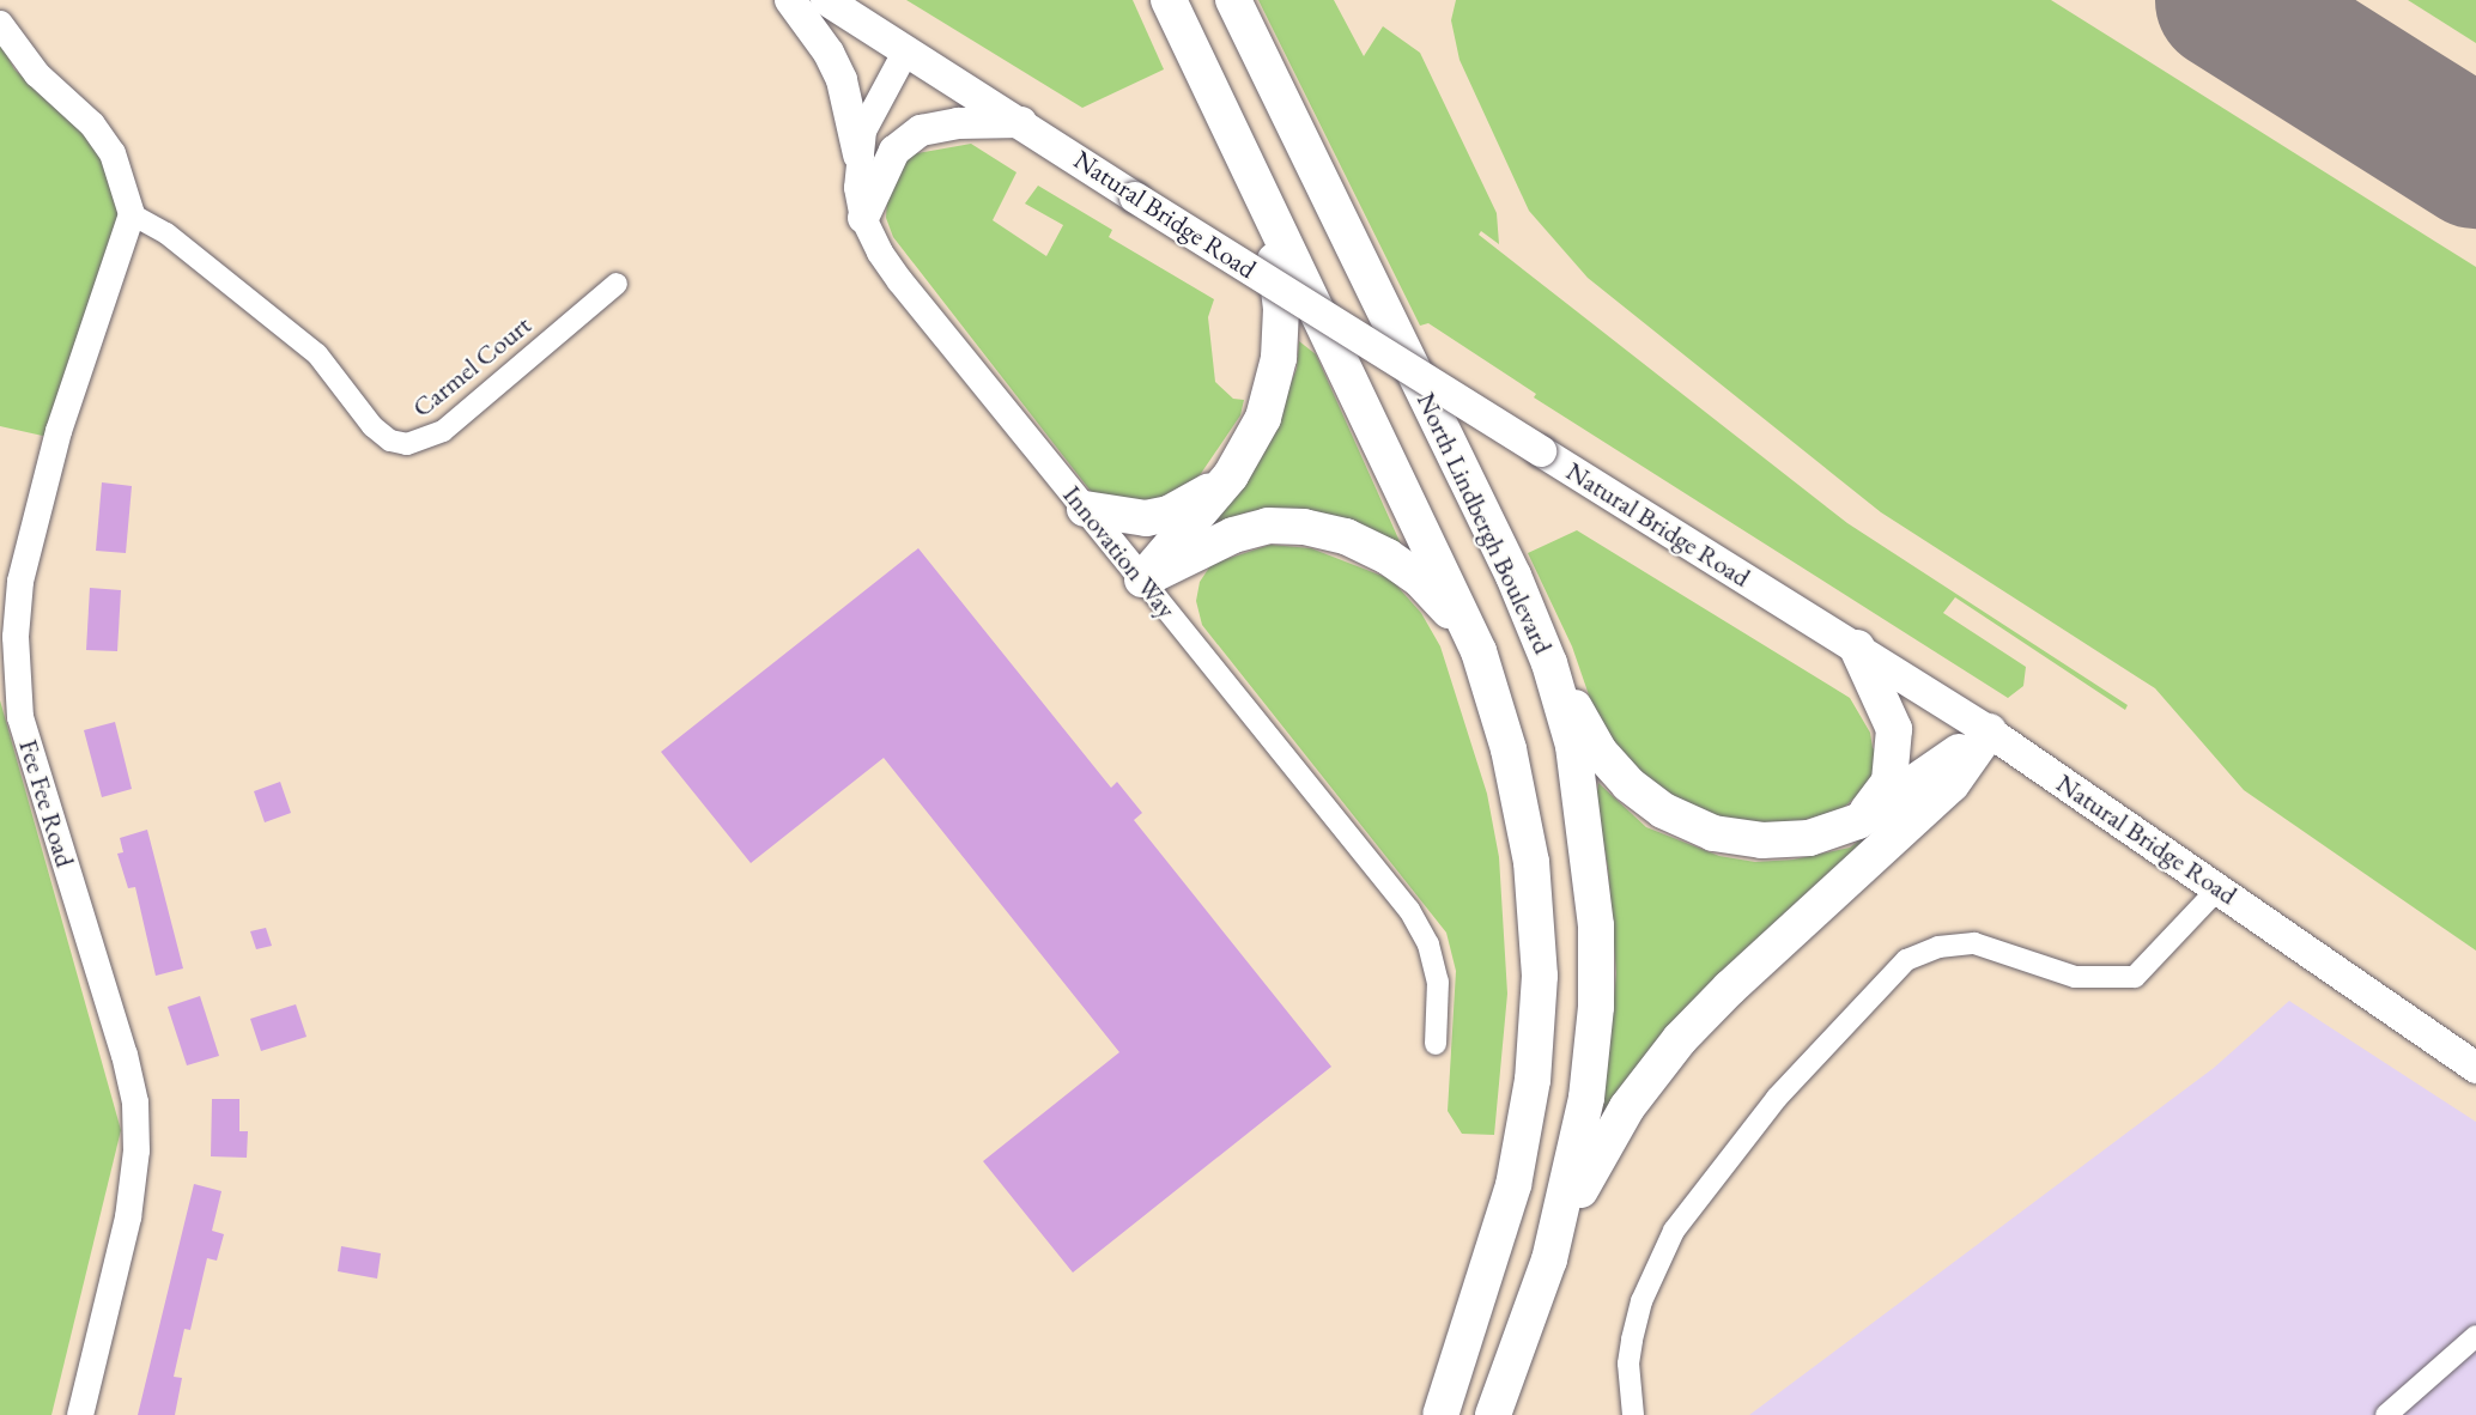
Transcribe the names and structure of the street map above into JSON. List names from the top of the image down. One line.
{"streets":{"highway":["North Lindbergh Boulevard"],"main road":["Natural Bridge Road"],"street":["Carmel Court","Innovation Way","Fee Fee Road"]},"crossings":[["Natural Bridge Road","Innovation Way"],["Carmel Court","Fee Fee Road"]]}
